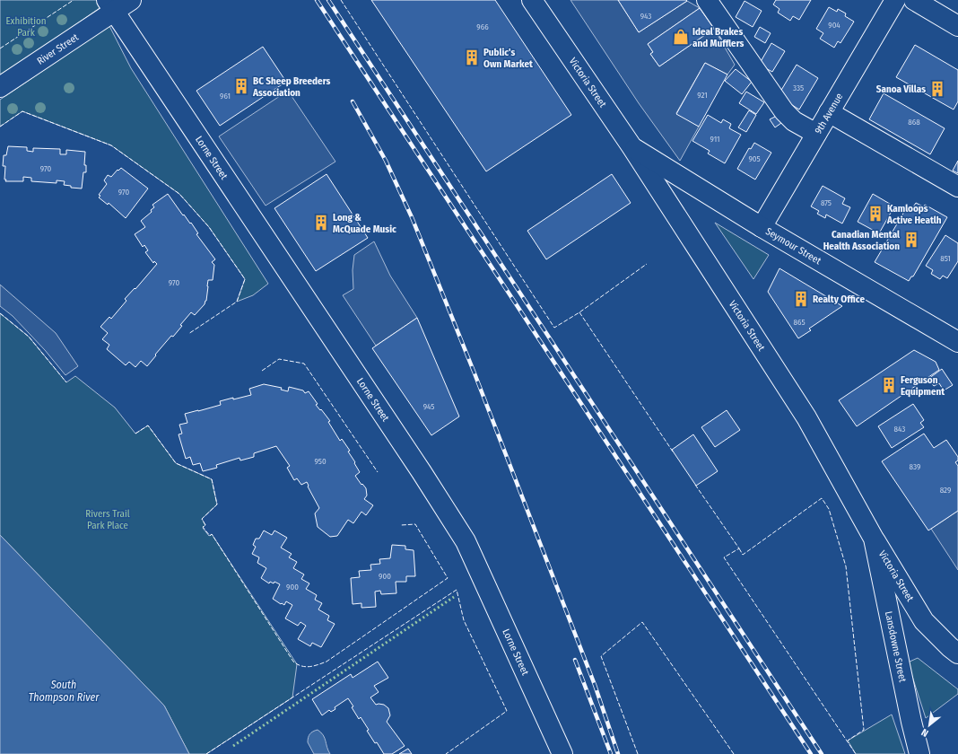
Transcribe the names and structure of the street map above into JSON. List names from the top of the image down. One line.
{"streets":{"street":["River Street","Victoria Street","9th Avenue","Lorne Street","Seymour Street","Lansdowne Street"]},"crossings":[["River Street","Lorne Street"],["Victoria Street","Seymour Street"],["Victoria Street","Lansdowne Street"],["9th Avenue","Seymour Street"]],"water":["South Thompson River"],"parks":["Exhibition Park","Rivers Trail Park Place"],"places":{"shop":["Ideal Brakes and Mufflers"],"building":["Public's Own Market","BC Sheep Breeders Association","Sanoa Villas","Kamloops Active Heatlh","Long & McQuade Music","Canadian Mental Health Association","Realty Office","Ferguson Equipment"]},"house_numbers":["943","904","966","335","921","961","868","911","905","970","970","875","851","970","865","945","843","950","839","829","900","900"],"north":"bottom left"}
